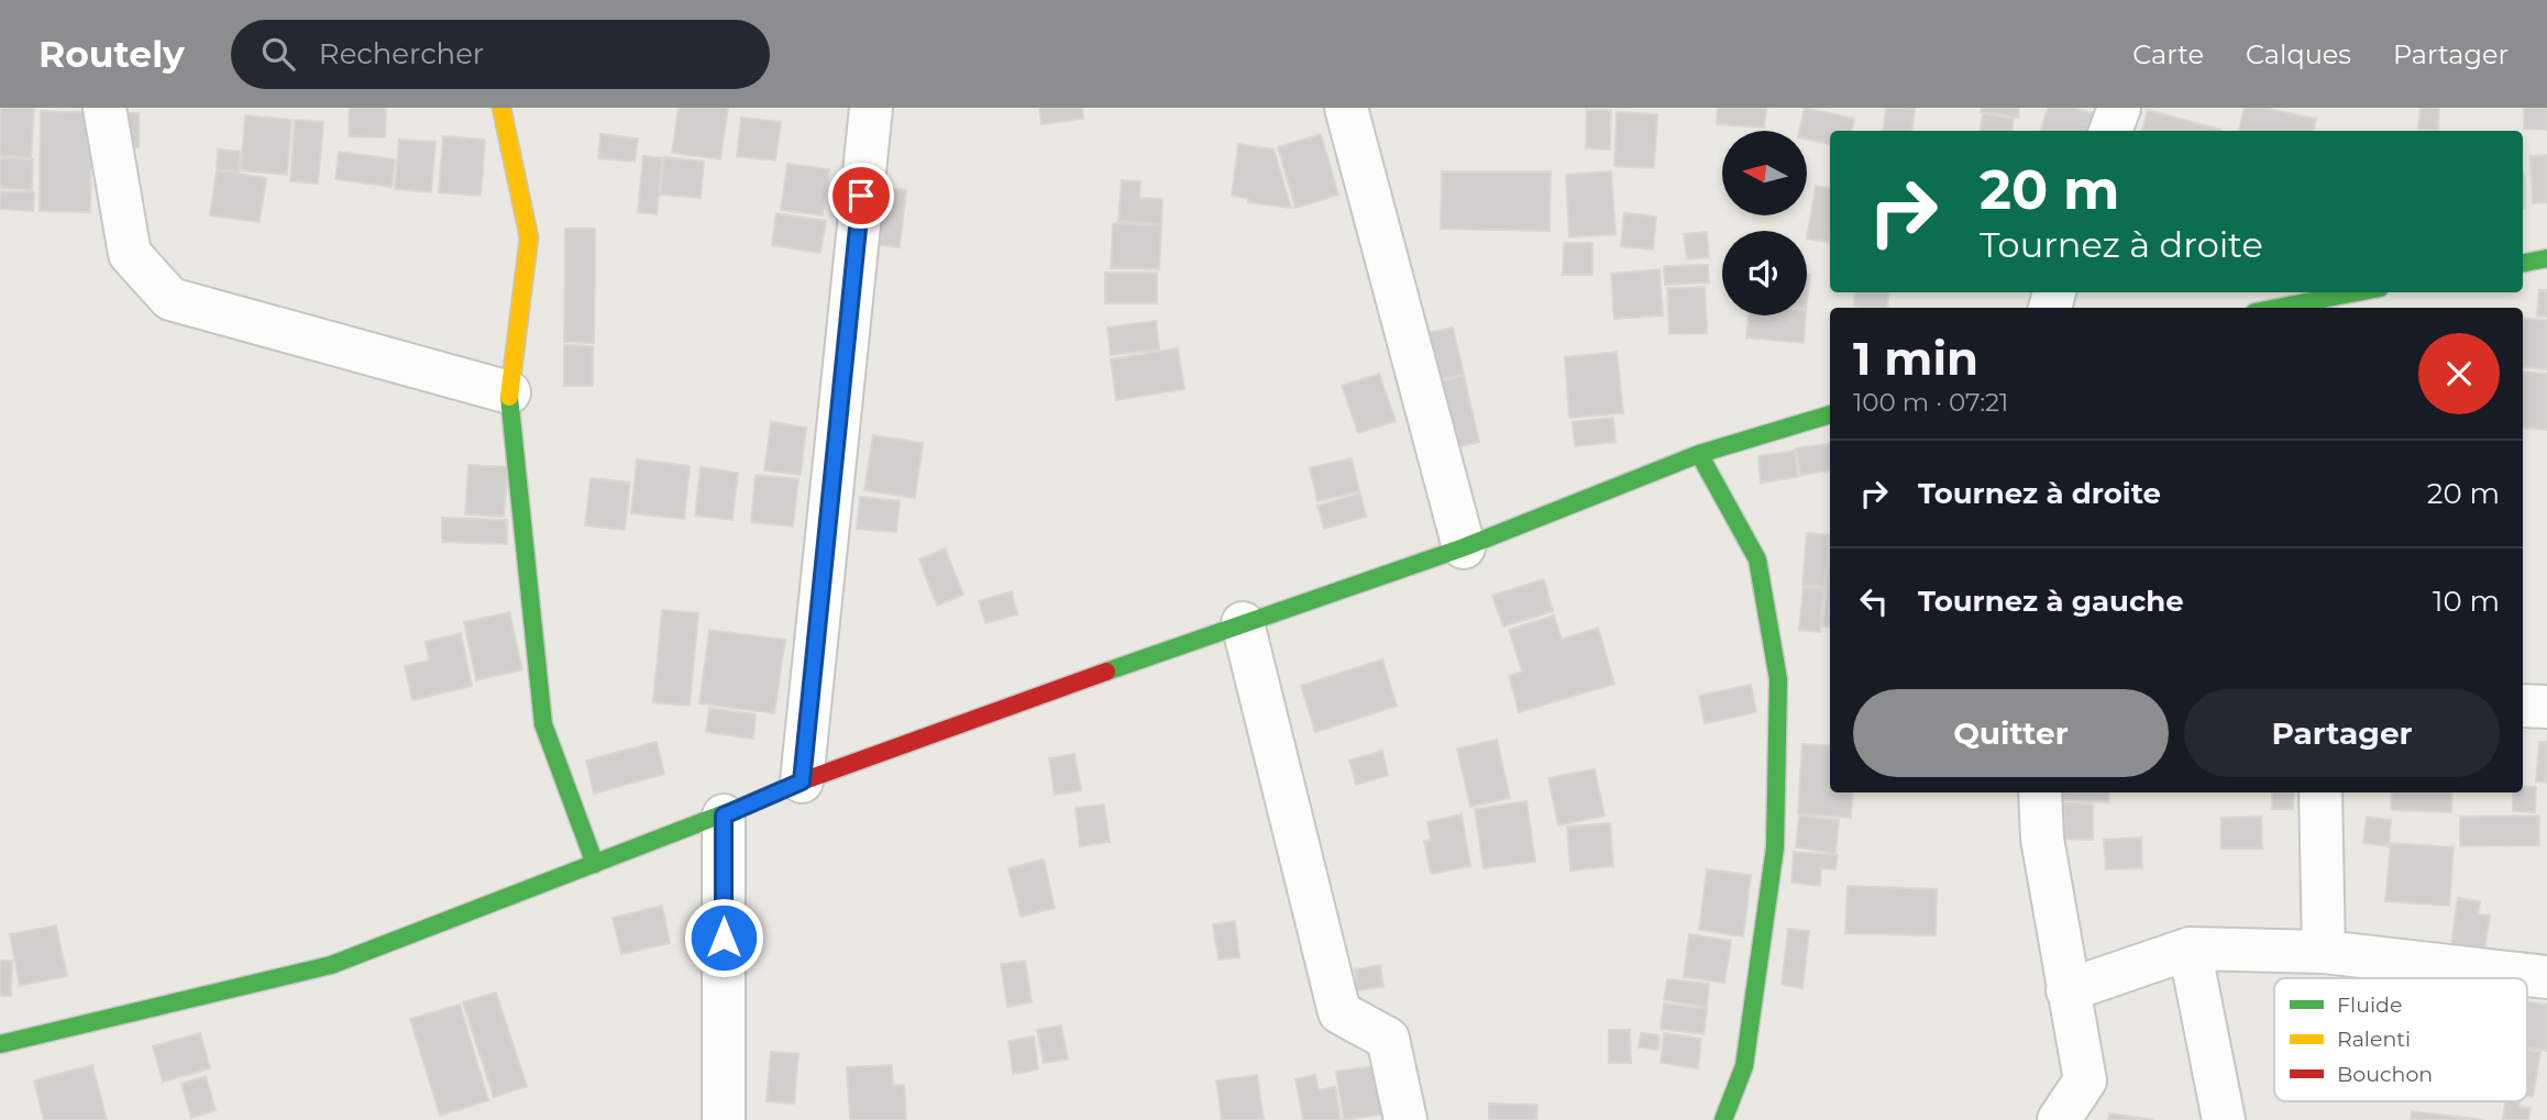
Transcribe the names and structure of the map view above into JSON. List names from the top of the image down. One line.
{"legend":["Fluide","Ralenti","Bouchon"],"north":"left","page":{"header":"Routely","search":"Rechercher","nav":["Carte","Calques","Partager"],"turn":["20 m","Tournez à droite"],"heading":["1 min","100 m · 07:21"],"list":[{"name":"Tournez à droite","value":"20 m"},{"name":"Tournez à gauche","value":"10 m"}],"buttons":["Quitter","Partager"]}}
